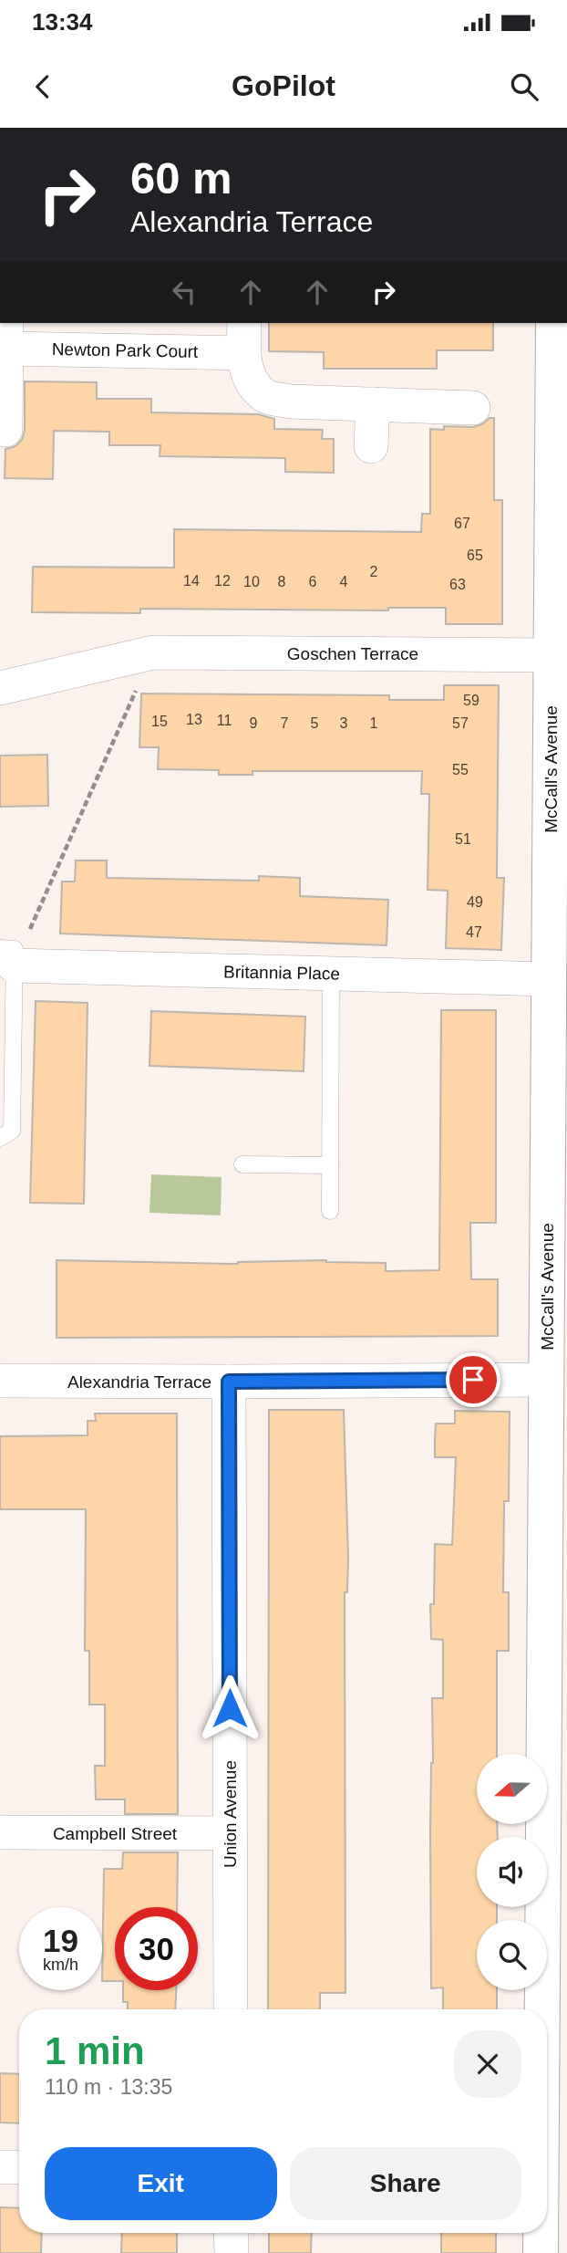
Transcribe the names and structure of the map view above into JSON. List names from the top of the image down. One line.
{"streets":{"street":["Newton Park Court","Goschen Terrace","McCall's Avenue","Britannia Place","Alexandria Terrace","Union Avenue","Campbell Street"]},"crossings":[["Goschen Terrace","McCall's Avenue"],["McCall's Avenue","Britannia Place"],["McCall's Avenue","Alexandria Terrace"],["Alexandria Terrace","Union Avenue"],["Union Avenue","Campbell Street"]],"house_numbers":["67","65","2","14","12","10","8","6","4","63","59","13","11","15","9","7","5","3","1","57","55","51","49","47"],"north":"left","page":{"status":"13:34","header":"GoPilot","turn":["60 m","Alexandria Terrace"],"speed":"19 km/h","limit":"30","heading":["1 min","110 m · 13:35"],"buttons":["Exit","Share"]}}
